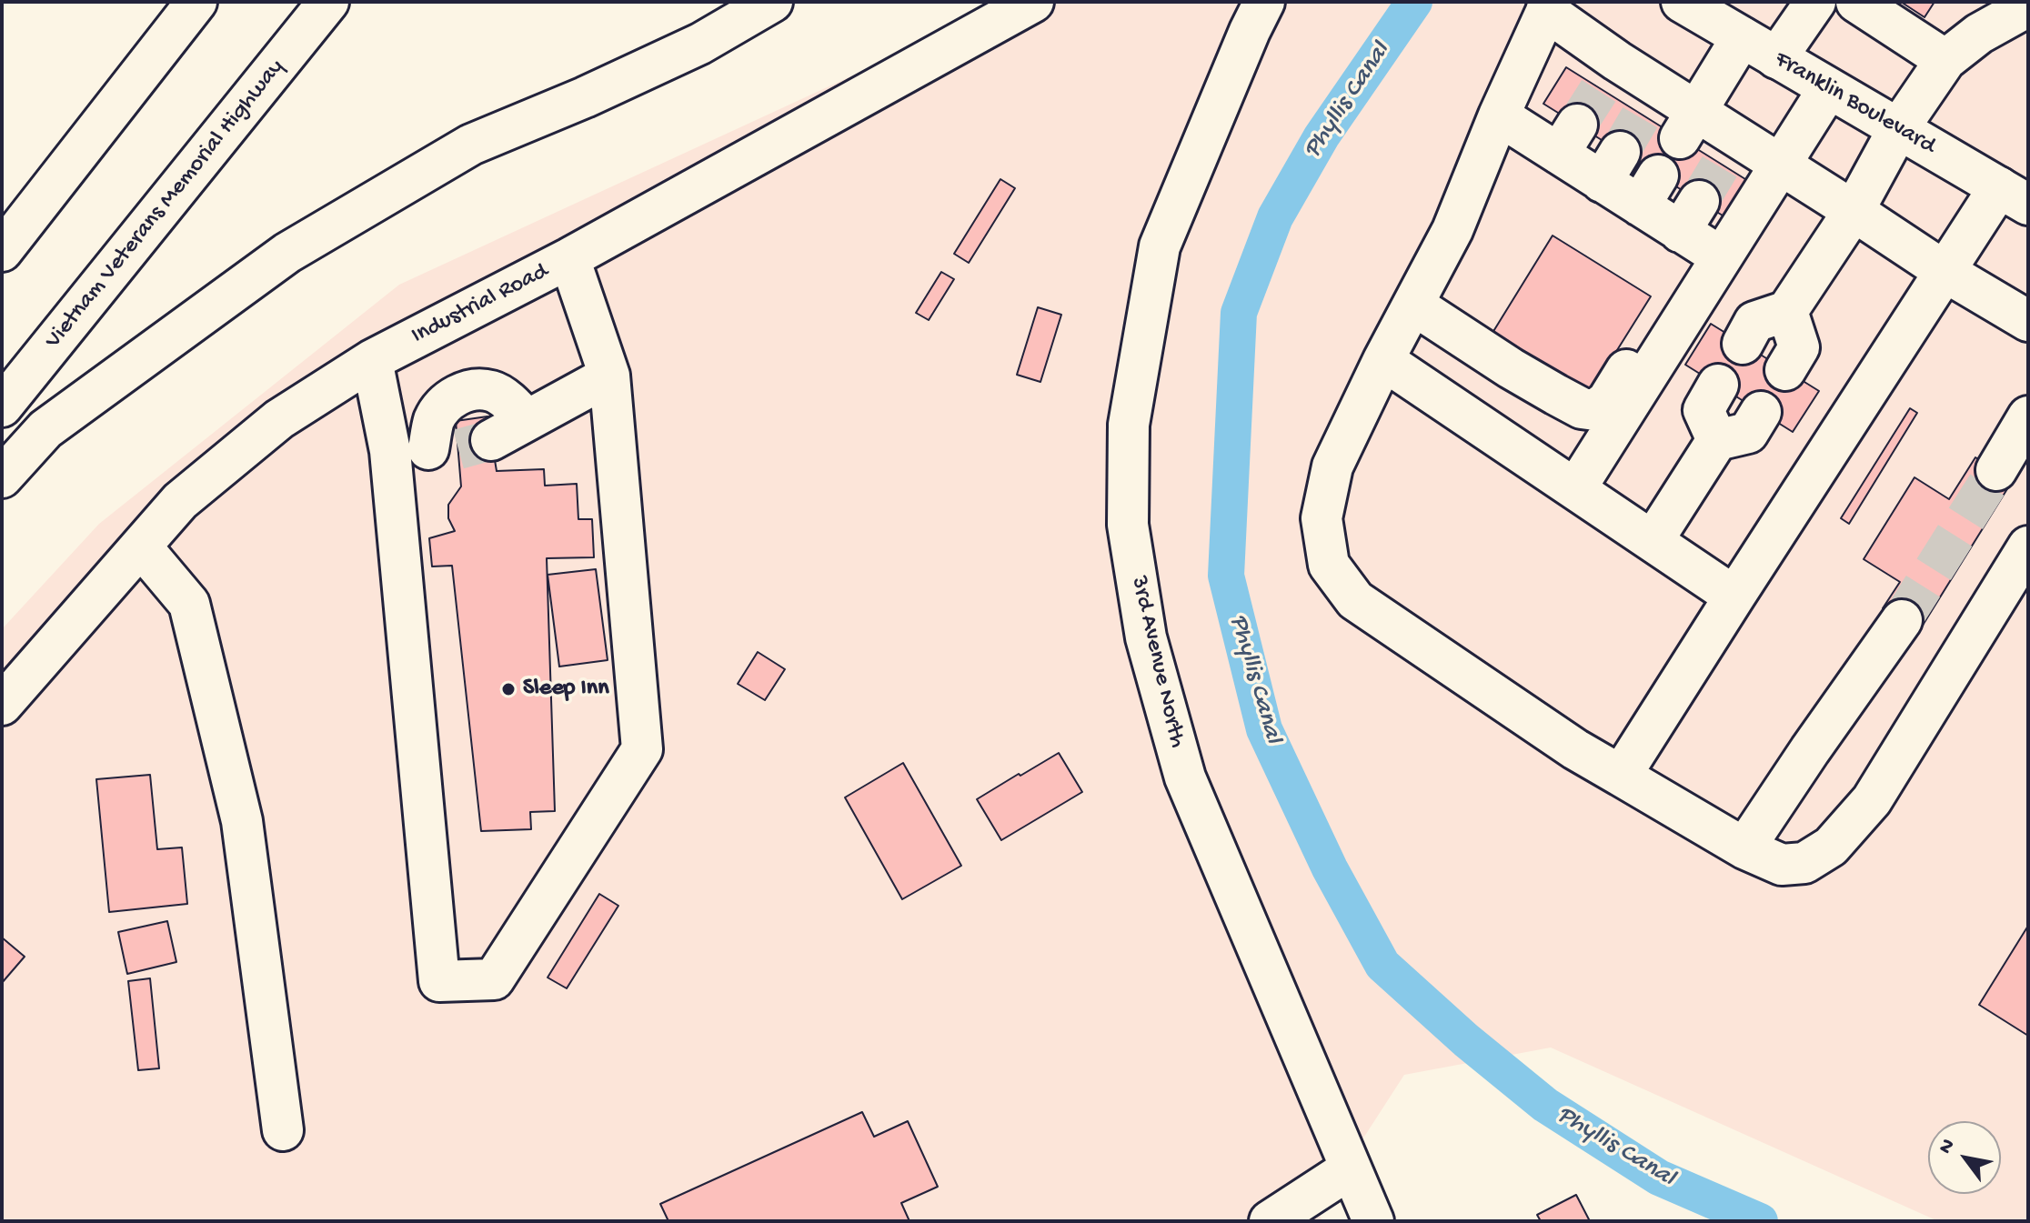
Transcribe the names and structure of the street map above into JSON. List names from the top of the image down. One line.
{"streets":{"main road":["Franklin Boulevard","Vietnam Veterans Memorial Highway","Industrial Road","3rd Avenue North"]},"water":["Phyllis Canal"],"places":["Sleep Inn"],"north":"top left"}
